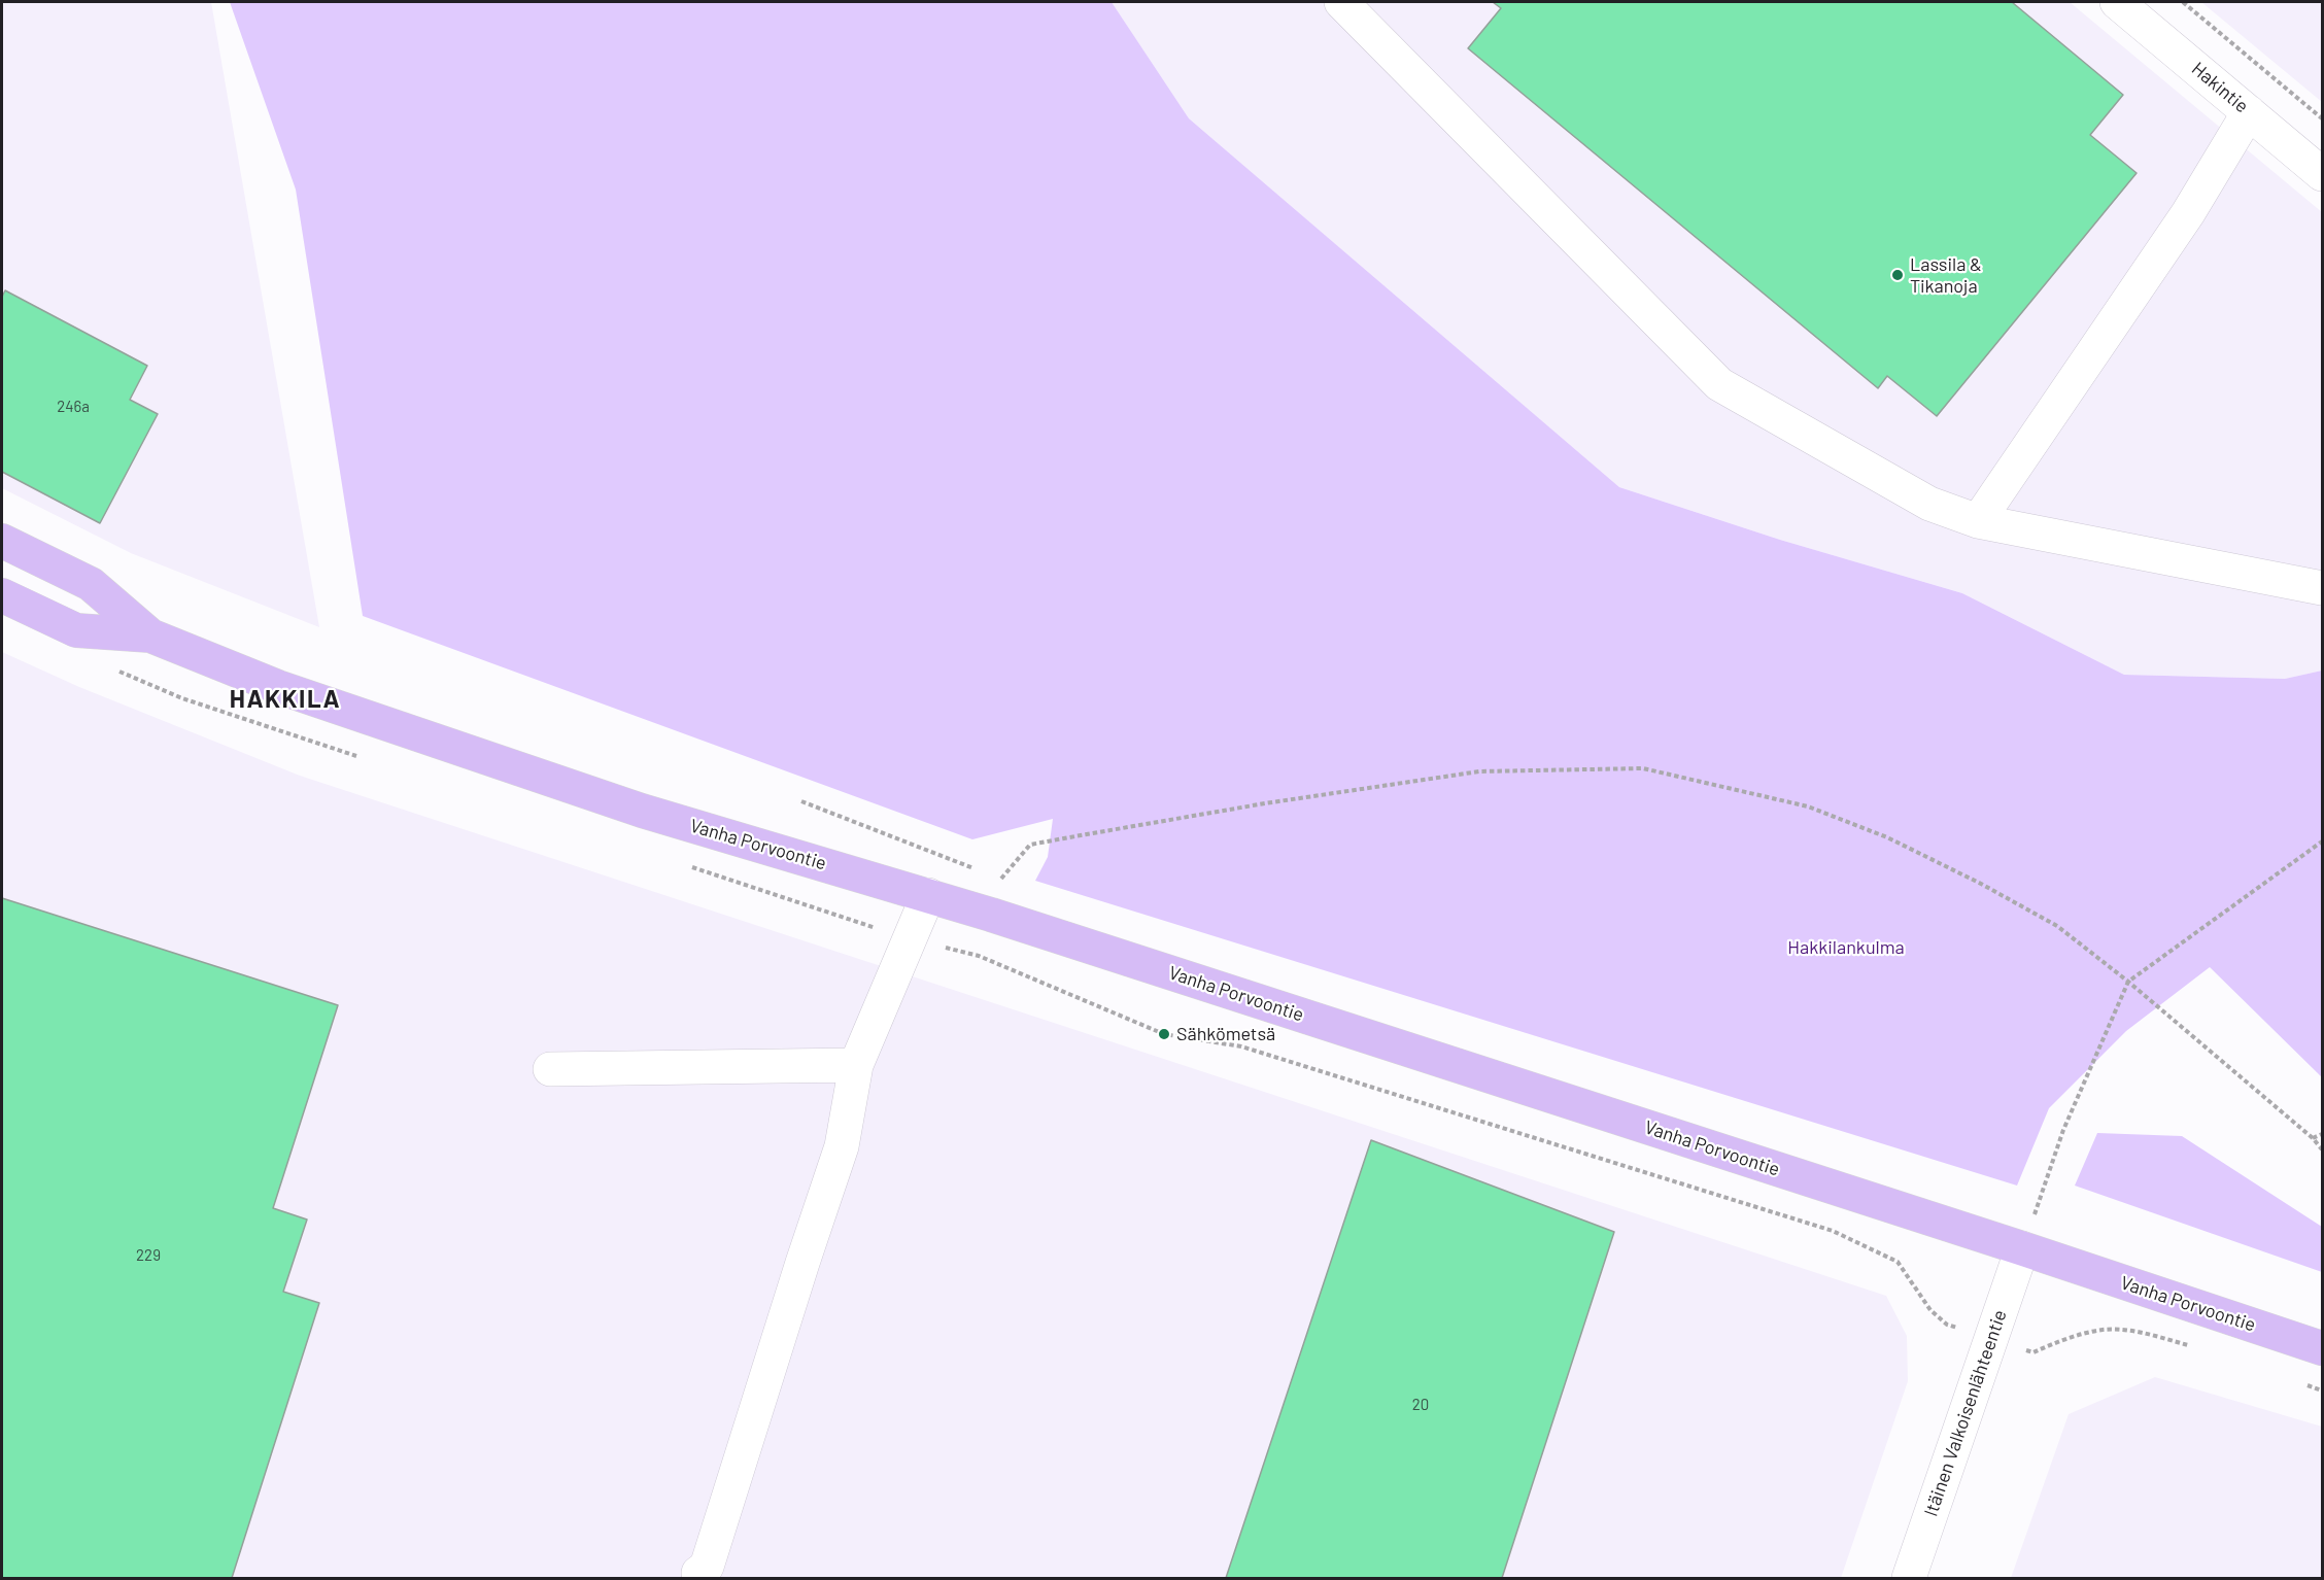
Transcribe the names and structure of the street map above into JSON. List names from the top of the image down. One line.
{"streets":{"main road":["Vanha Porvoontie"],"street":["Hakintie","Itäinen Valkoisenlähteentie"]},"crossings":[["Vanha Porvoontie","Itäinen Valkoisenlähteentie"]],"districts":["HAKKILA"],"parks":["Hakkilankulma"],"places":["Lassila & Tikanoja","Sähkömetsä"],"house_numbers":["246a","229","20"]}
